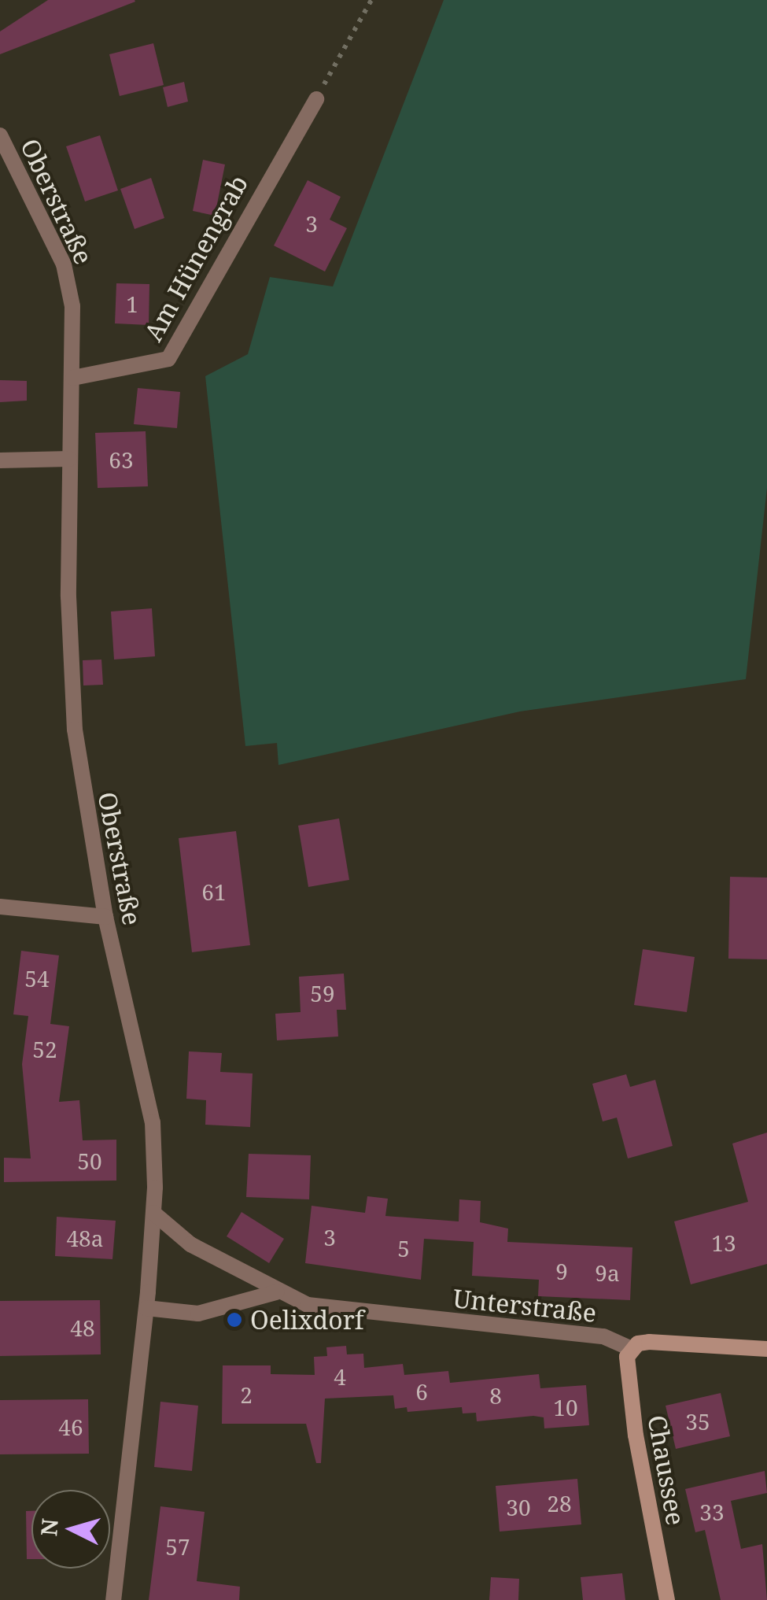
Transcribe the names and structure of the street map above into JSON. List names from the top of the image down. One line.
{"streets":{"street":["Oberstraße","Am Hünengrab","Unterstraße","Chaussee"]},"crossings":[["Oberstraße","Am Hünengrab"],["Oberstraße","Unterstraße"],["Unterstraße","Chaussee"]],"places":["Oelixdorf"],"house_numbers":["3","1","63","61","54","59","52","50","3","48a","13","5","9","9a","48","4","6","2","8","10","35","46","28","30","33","57"],"north":"left"}
